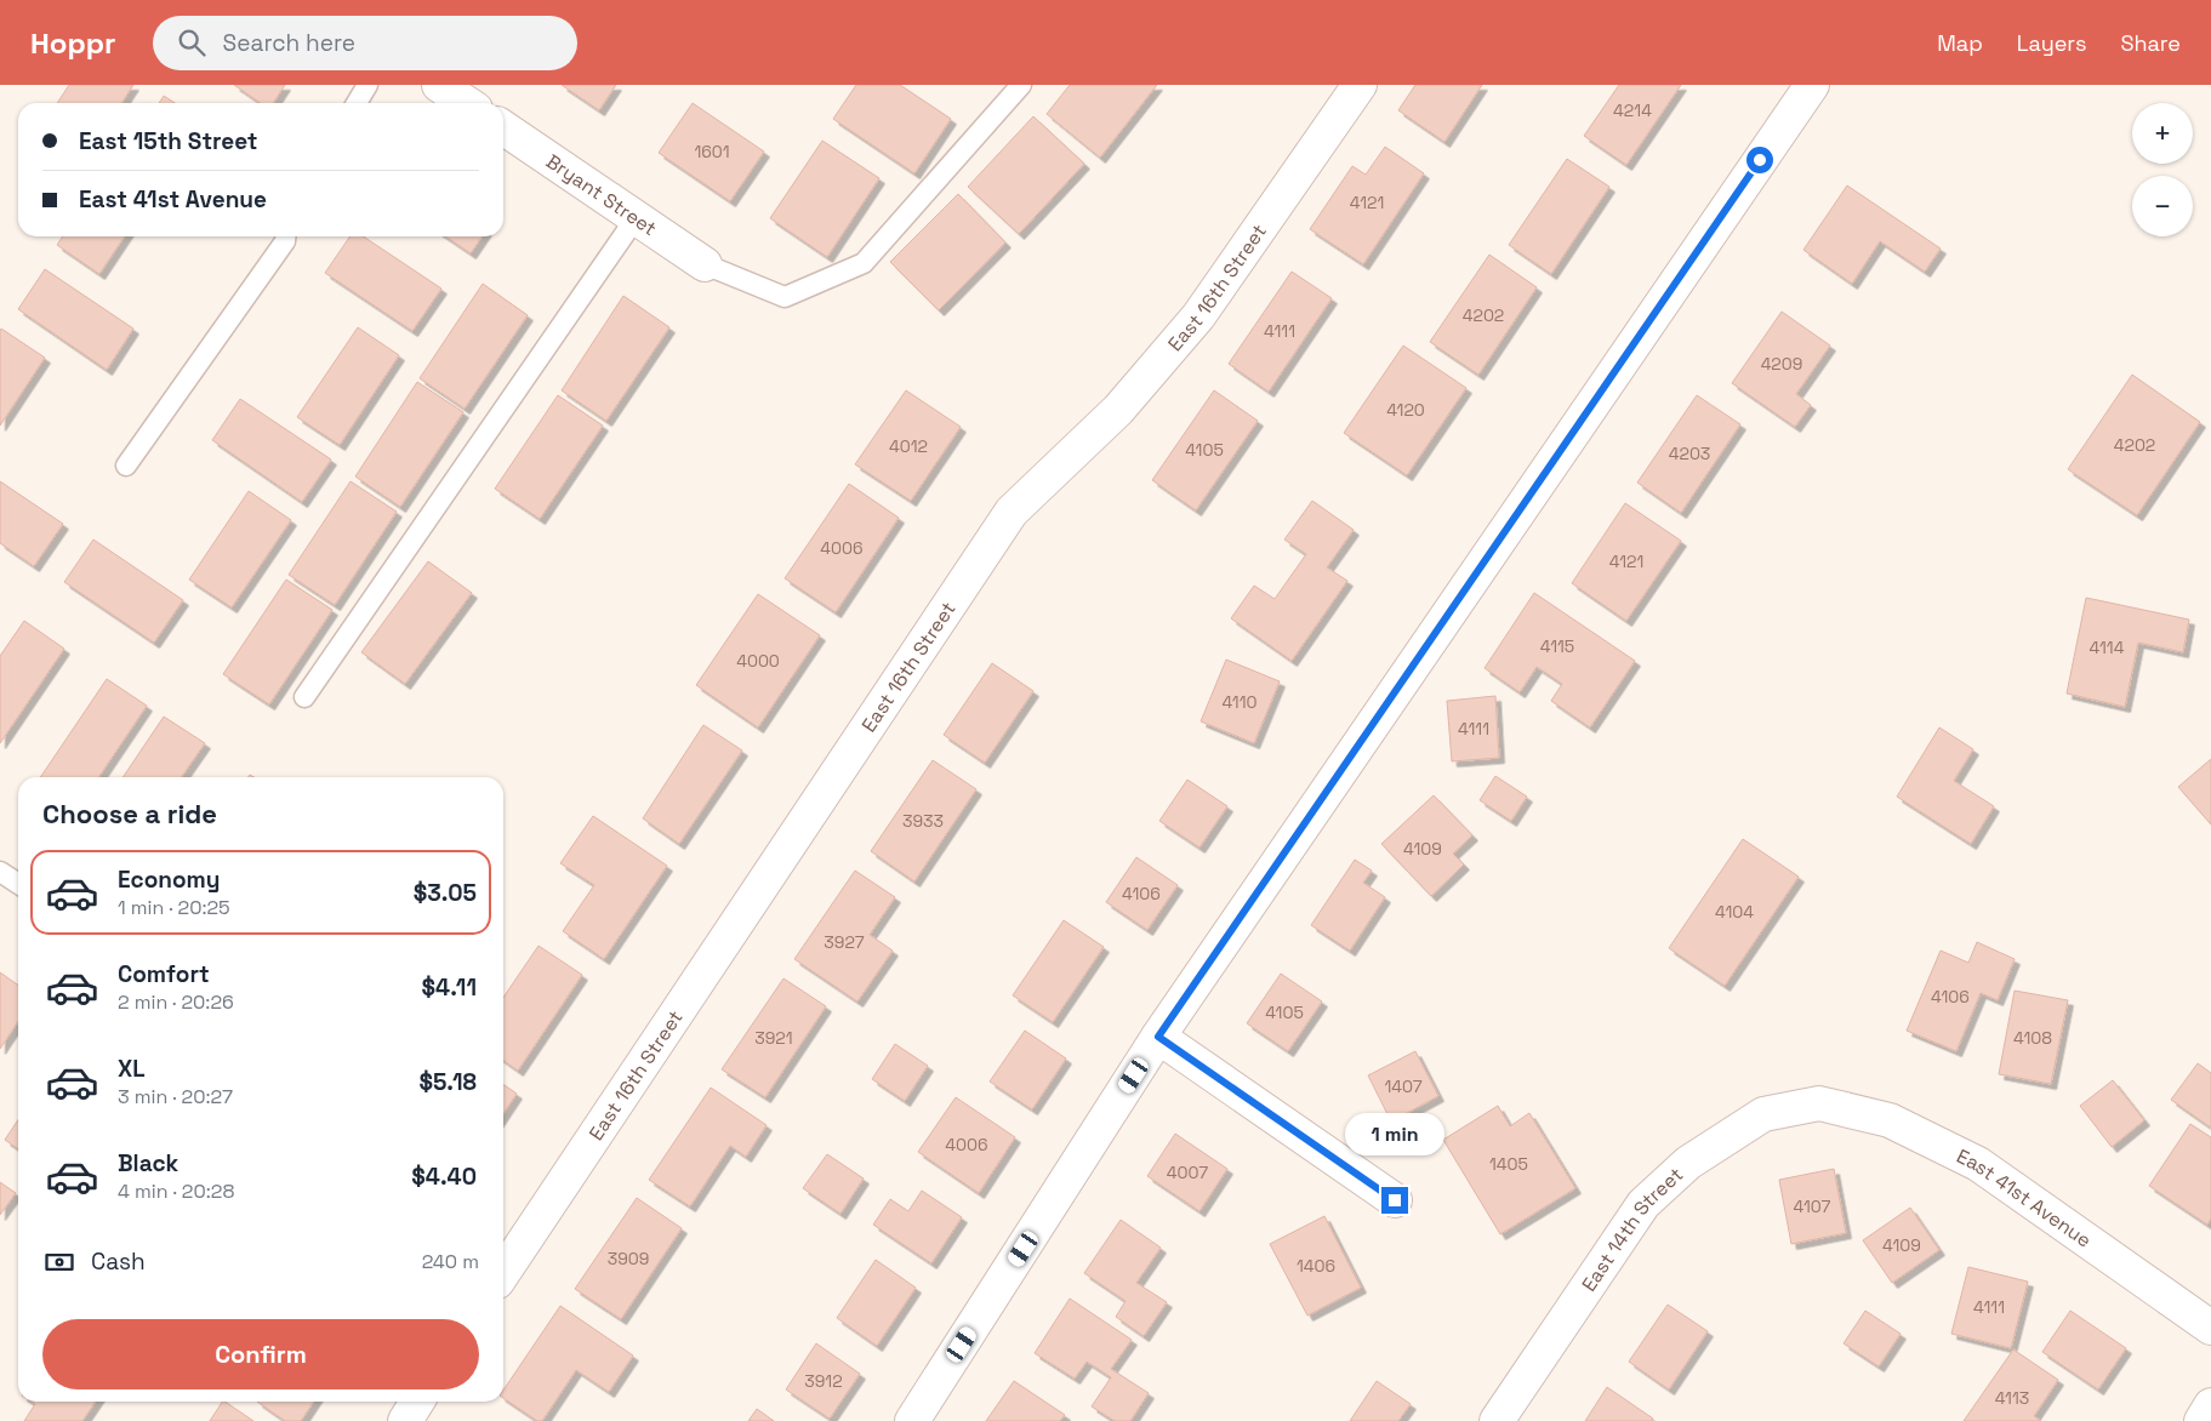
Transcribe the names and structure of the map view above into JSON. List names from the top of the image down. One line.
{"streets":{"street":["Bryant Street","East 16th Street","East 41st Avenue","East 14th Street"]},"crossings":[["East 41st Avenue","East 14th Street"]],"house_numbers":["4214","1601","4121","4202","4111","4209","4120","4202","4012","4105","4203","4006","4121","4115","4114","4000","4110","4111","3933","4109","4106","4104","3927","4106","4105","3921","4108","1407","4006","1405","4007","4107","4109","3909","1406","4111","3912","4113"],"page":{"header":"Hoppr","search":"Search here","nav":["Map","Layers","Share"],"map_buttons":["+","−"],"banner":["East 15th Street","East 41st Avenue"],"heading":"Choose a ride","list":[{"name":"Economy","note":"1 min · 20:25","value":"$3.05"},{"name":"Comfort","note":"2 min · 20:26","value":"$4.11"},{"name":"XL","note":"3 min · 20:27","value":"$5.18"},{"name":"Black","note":"4 min · 20:28","value":"$4.40"}],"bubble":"1 min","pay":["Cash","240 m"],"buttons":"Confirm"}}
